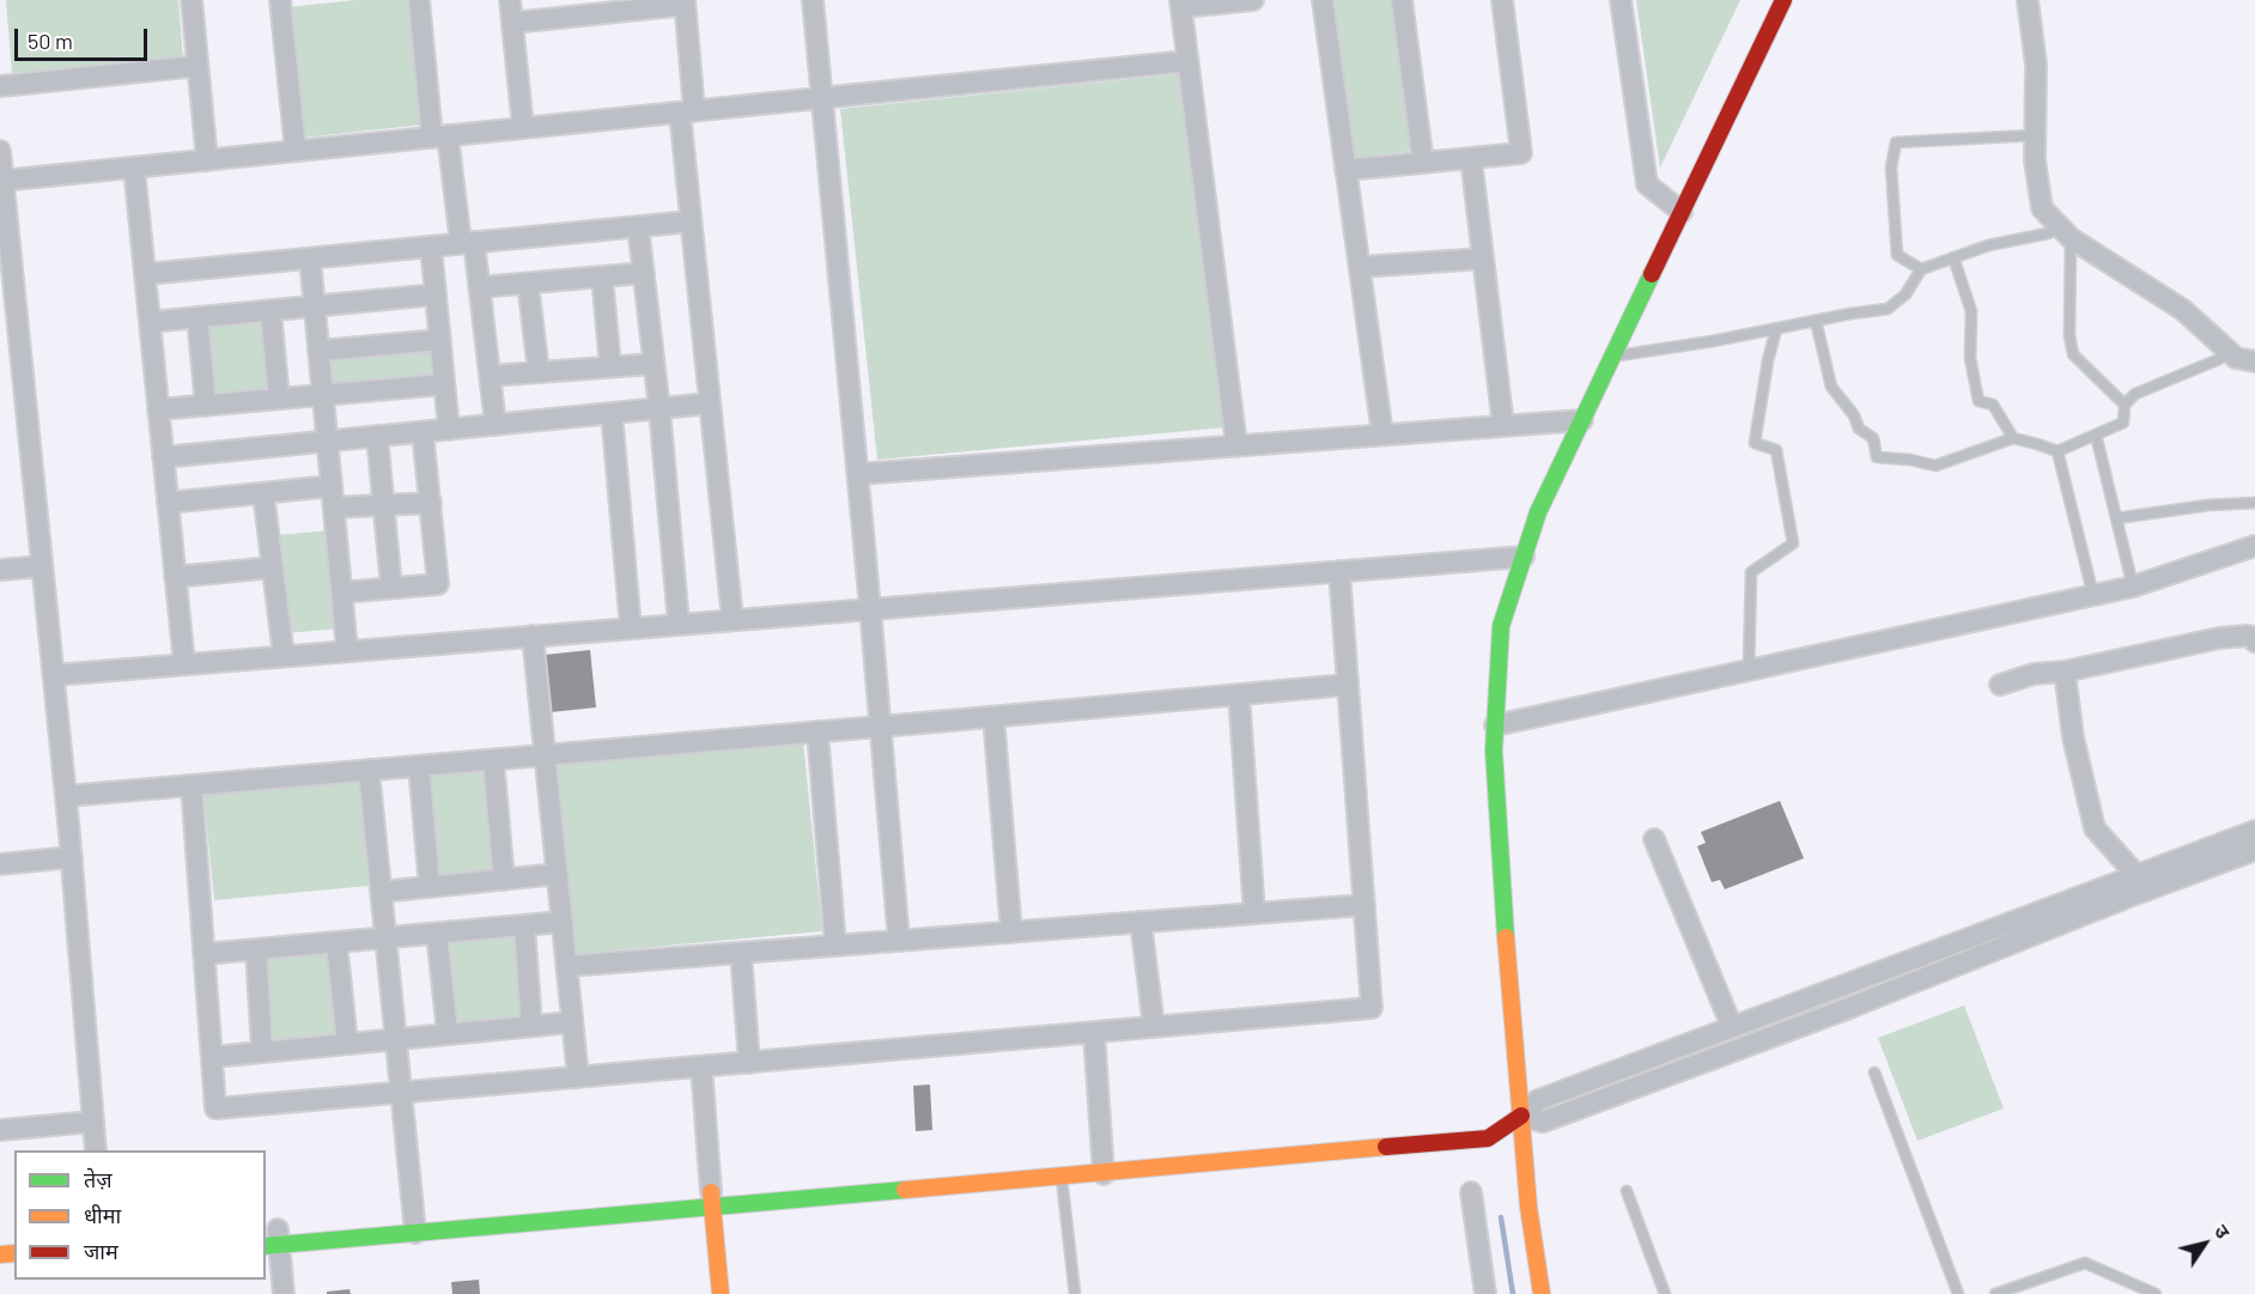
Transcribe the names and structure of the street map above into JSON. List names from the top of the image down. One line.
{"legend":["तेज़","धीमा","जाम"],"scale_bar":"50 m","north":"top right"}
